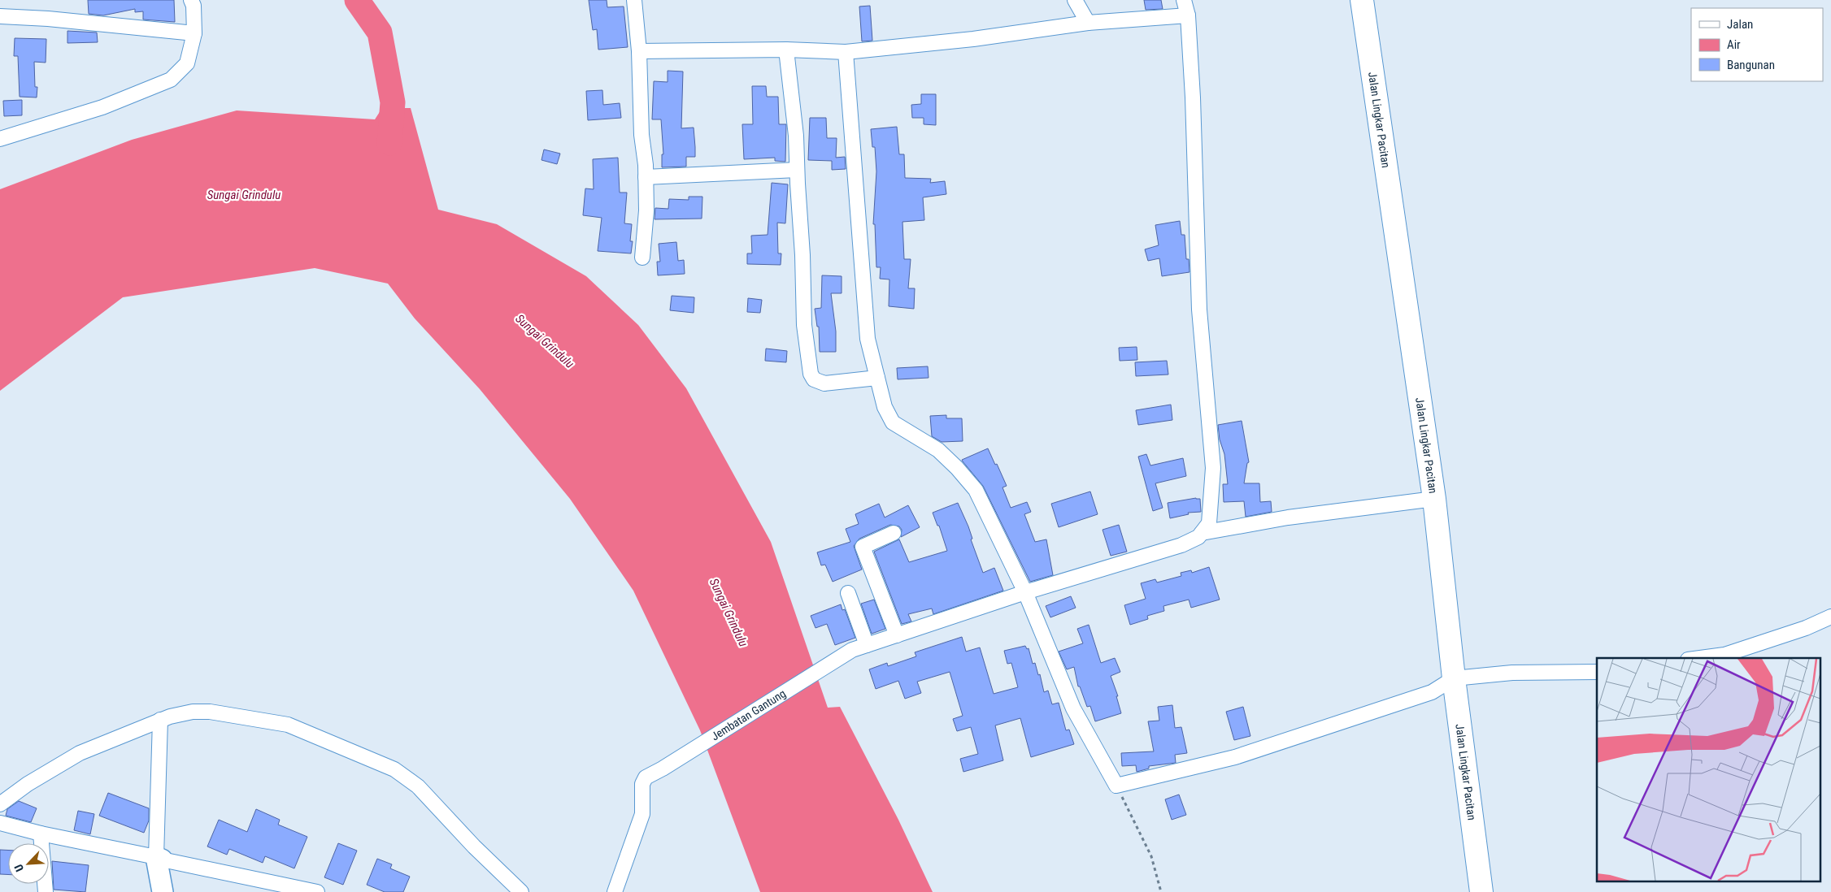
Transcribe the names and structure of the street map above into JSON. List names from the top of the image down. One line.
{"streets":{"highway":["Jalan Lingkar Pacitan"],"street":["Jembatan Gantung"]},"water":["Sungai Grindulu"],"legend":["Jalan","Air","Bangunan"],"north":"bottom left"}
